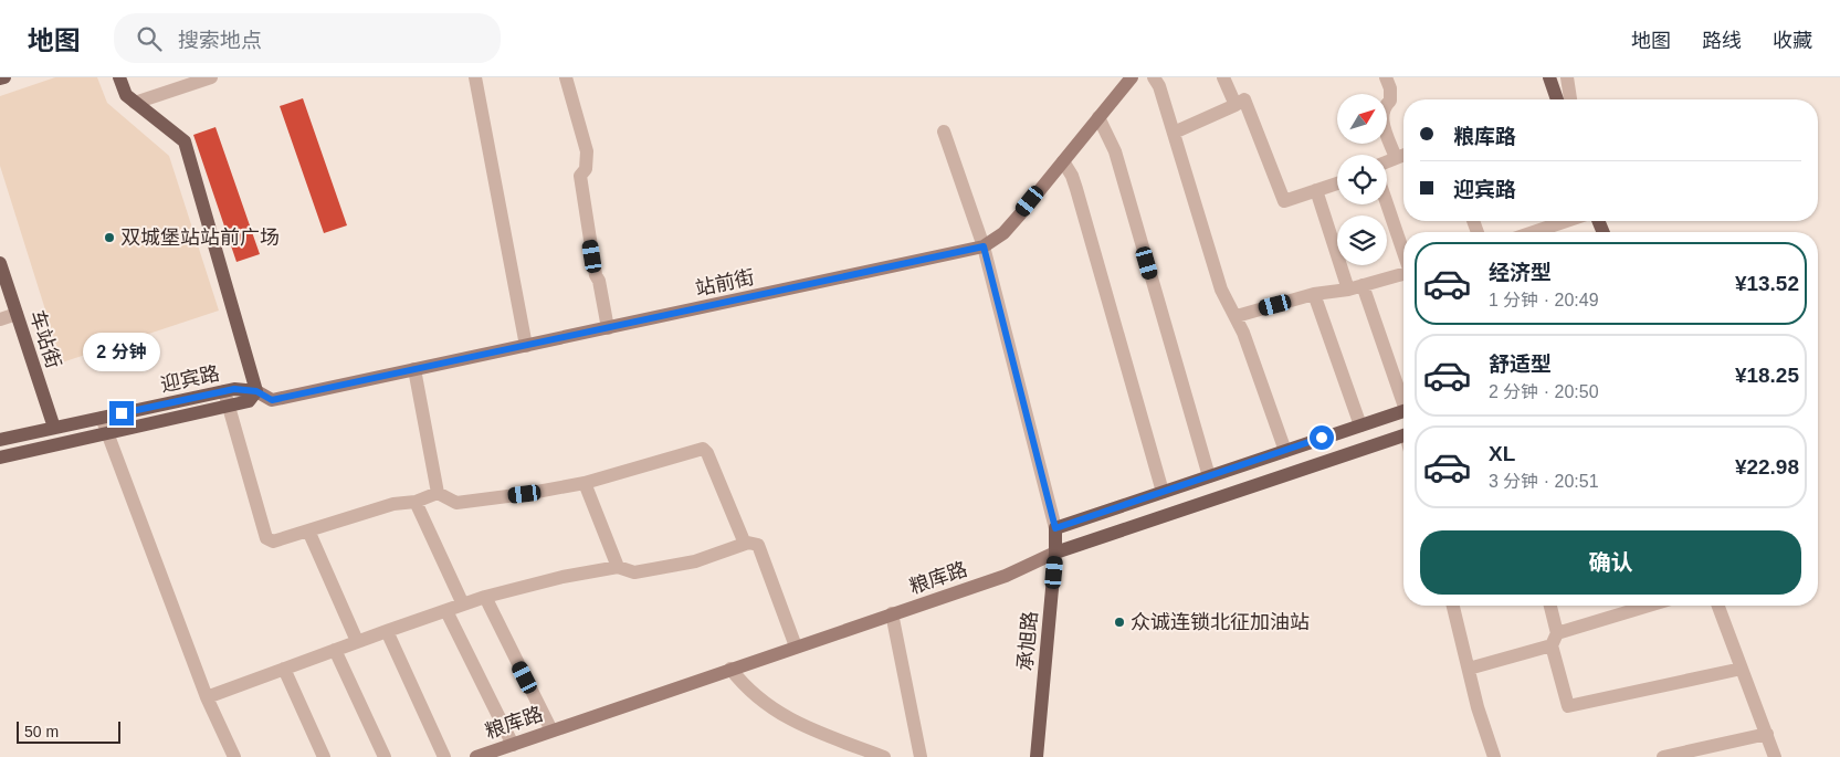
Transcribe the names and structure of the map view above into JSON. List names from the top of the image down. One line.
{"streets":{"main road":["车站街","迎宾路","粮库路","承旭路"],"street":["站前街"]},"crossings":[["站前街","迎宾路"],["车站街","迎宾路"],["粮库路","承旭路"]],"places":["双城堡站站前广场","众诚连锁北征加油站"],"scale_bar":"50 m","north":"top right","page":{"header":"地图","search":"搜索地点","nav":["地图","路线","收藏"],"banner":["粮库路","迎宾路"],"list":[{"name":"经济型","note":"1 分钟 · 20:49","value":"¥13.52"},{"name":"舒适型","note":"2 分钟 · 20:50","value":"¥18.25"},{"name":"XL","note":"3 分钟 · 20:51","value":"¥22.98"}],"bubble":"2 分钟","buttons":"确认","scale":"50 m"}}
